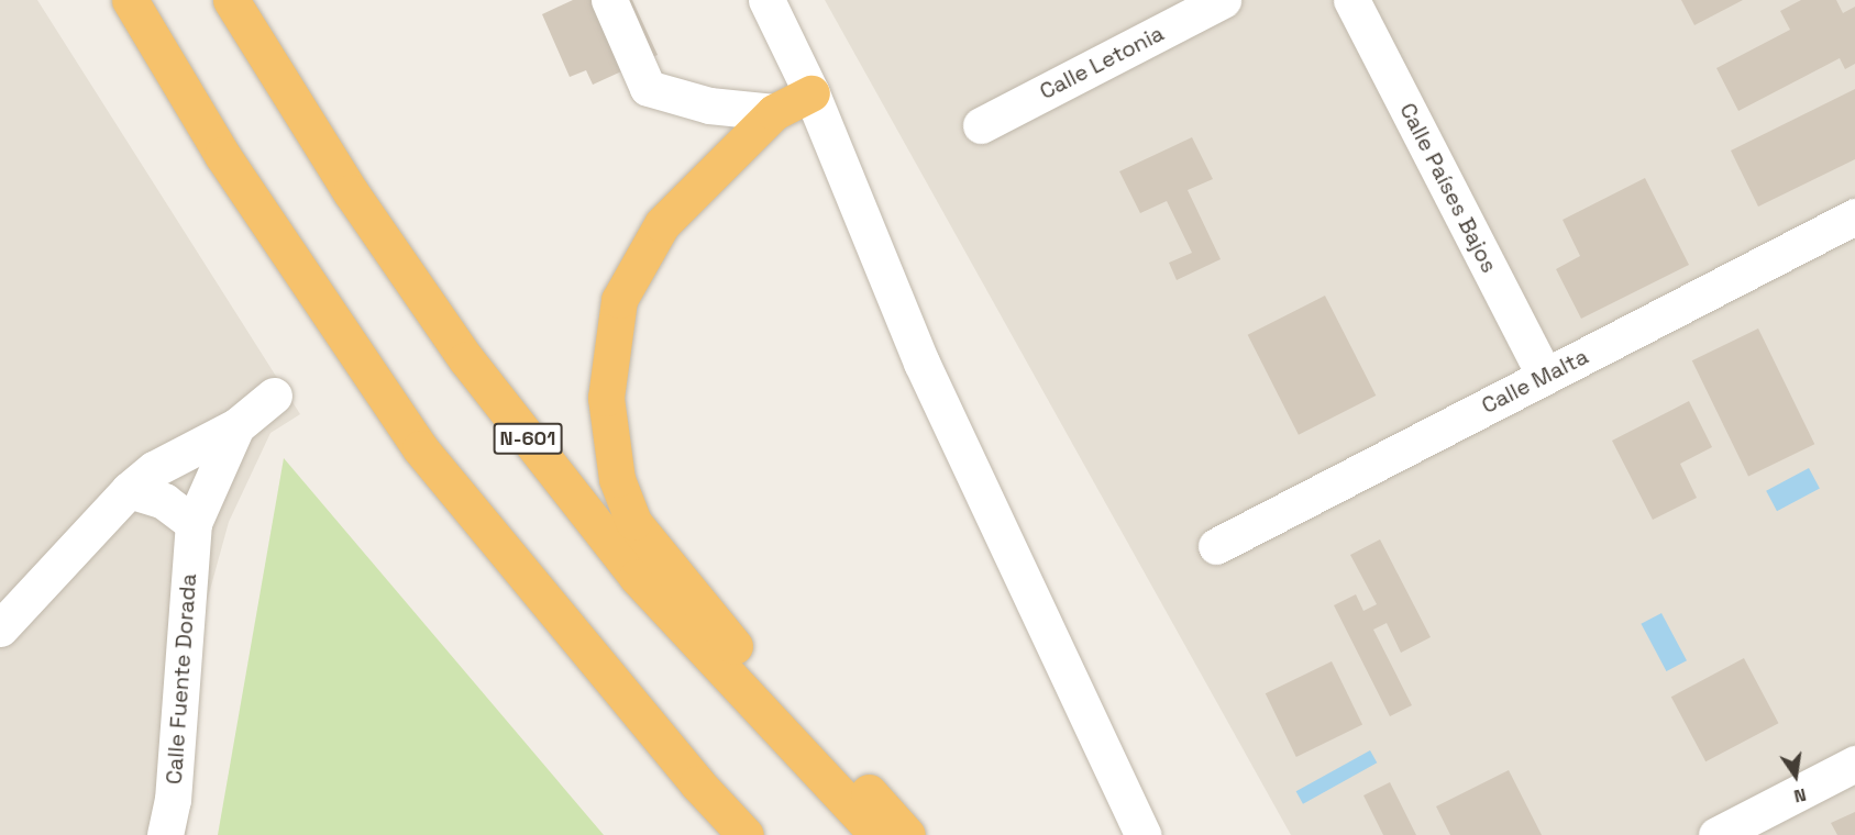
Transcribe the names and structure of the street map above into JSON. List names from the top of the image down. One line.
{"streets":{"highway":["N-601"],"street":["Calle Letonia","Calle Países Bajos","Calle Malta","Calle Fuente Dorada"]},"crossings":[["Calle Países Bajos","Calle Malta"]],"north":"bottom"}
